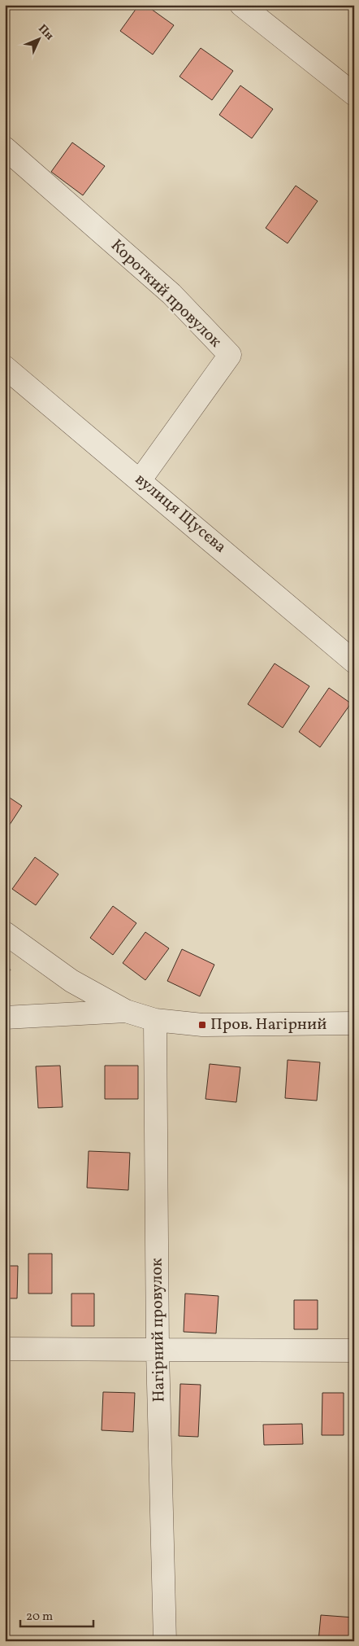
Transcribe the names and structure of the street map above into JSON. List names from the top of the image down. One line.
{"streets":{"street":["Короткий провулок","вулиця Щусєва","Нагірний провулок"]},"crossings":[["Короткий провулок","вулиця Щусєва"]],"places":{"transit":["Пров. Нагірний"]},"scale_bar":"20 m","north":"top right"}
